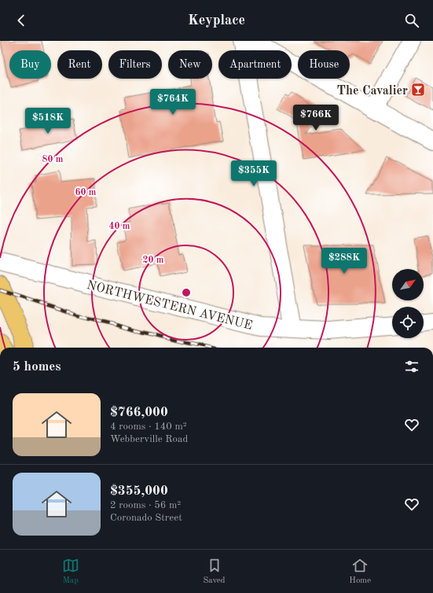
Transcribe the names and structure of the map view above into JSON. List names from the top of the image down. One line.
{"streets":{"street":["NORTHWESTERN AVENUE"]},"places":{"bar":["The Cavalier"]},"north":"top right","page":{"header":"Keyplace","chip":["Buy","Rent","Filters","New","Apartment","House"],"price":["$764K","$766K","$518K","$355K","$288K"],"heading":"5 homes","list":[{"name":"$766,000","note":"4 rooms · 140 m² · Webberville Road"},{"name":"$355,000","note":"2 rooms · 56 m² · Coronado Street"}],"tabs":["Map","Saved","Home"]},"rings":["80 m","60 m","40 m","20 m"]}
